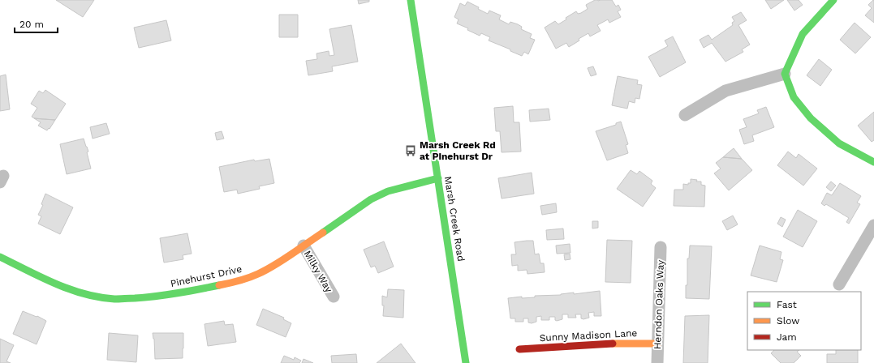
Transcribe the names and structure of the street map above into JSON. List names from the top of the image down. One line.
{"streets":{"street":["Marsh Creek Road","Milky Way","Pinehurst Drive","Herndon Oaks Way","Sunny Madison Lane"]},"crossings":[["Marsh Creek Road","Pinehurst Drive"],["Milky Way","Pinehurst Drive"],["Herndon Oaks Way","Sunny Madison Lane"]],"places":{"bus stop":["Marsh Creek Rd at Pinehurst Dr"]},"legend":["Fast","Slow","Jam"],"scale_bar":"20 m"}
